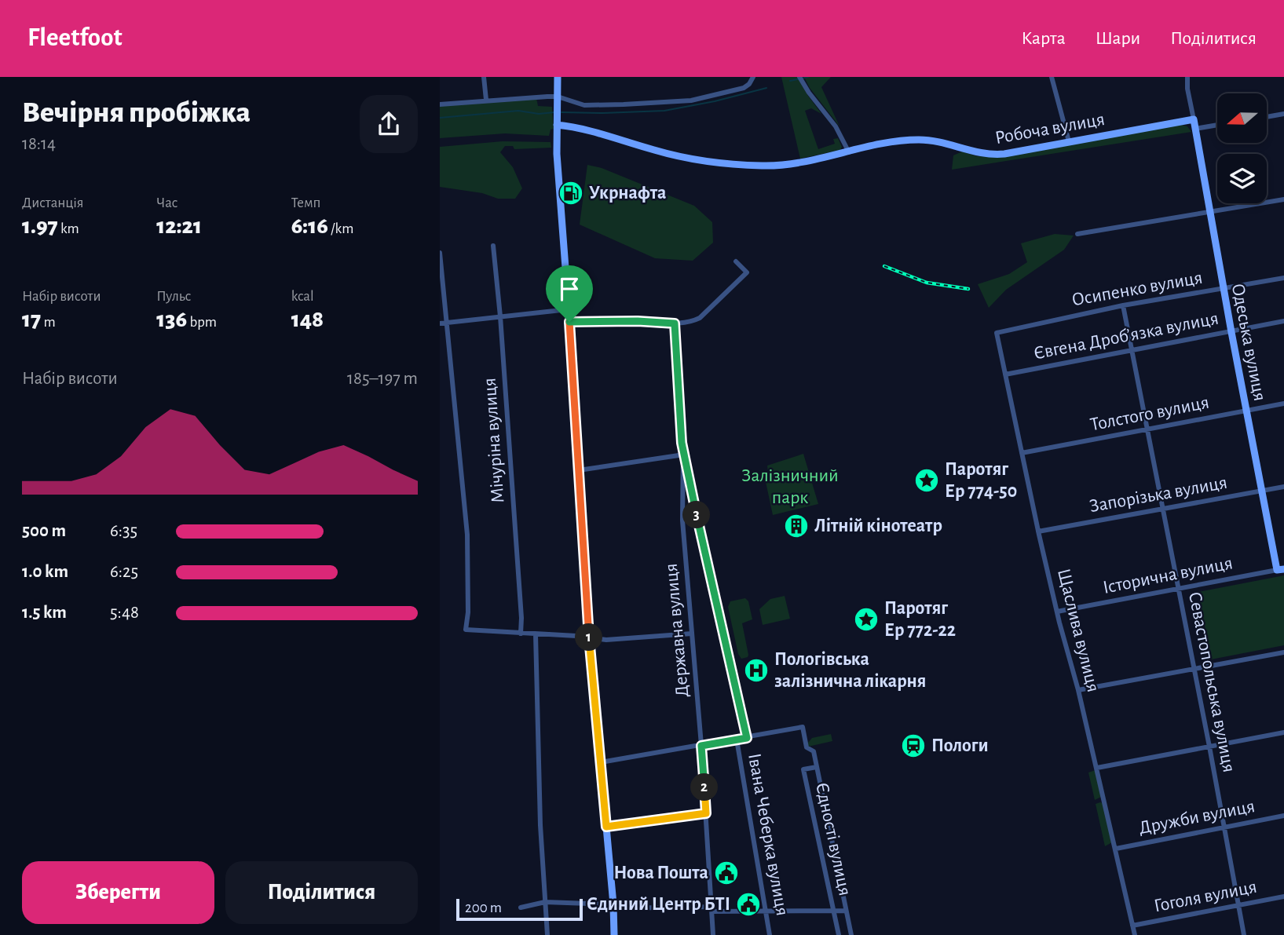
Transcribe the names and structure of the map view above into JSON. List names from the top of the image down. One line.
{"streets":{"street":["Робоча вулиця","Осипенко вулиця","Євгена Дроб’язка вулиця","Одеська вулиця","Толстого вулиця","Мічуріна вулиця","Запорізька вулиця","Історична вулиця","Державна вулиця","Щаслива вулиця","Севастопольська вулиця","Дружби вулиця","Івана Чеберка вулиця","Єдності вулиця","Гоголя вулиця"]},"crossings":[["Робоча вулиця","Одеська вулиця"],["Осипенко вулиця","Одеська вулиця"],["Осипенко вулиця","Щаслива вулиця"],["Осипенко вулиця","Севастопольська вулиця"],["Євгена Дроб’язка вулиця","Одеська вулиця"],["Євгена Дроб’язка вулиця","Щаслива вулиця"],["Євгена Дроб’язка вулиця","Севастопольська вулиця"],["Одеська вулиця","Толстого вулиця"],["Одеська вулиця","Запорізька вулиця"],["Одеська вулиця","Історична вулиця"],["Толстого вулиця","Щаслива вулиця"],["Толстого вулиця","Севастопольська вулиця"],["Запорізька вулиця","Щаслива вулиця"],["Запорізька вулиця","Севастопольська вулиця"],["Історична вулиця","Щаслива вулиця"],["Історична вулиця","Севастопольська вулиця"],["Державна вулиця","Івана Чеберка вулиця"],["Щаслива вулиця","Дружби вулиця"],["Щаслива вулиця","Гоголя вулиця"],["Севастопольська вулиця","Дружби вулиця"],["Севастопольська вулиця","Гоголя вулиця"]],"parks":["Залізничний парк"],"places":{"fuel station":["Укрнафта"],"place":["Паротяг Ер 774-50","Паротяг Ер 772-22"],"building":["Літній кінотеатр"],"hospital":["Пологівська залізнична лікарня"],"station":["Пологи"],"public building":["Нова Пошта","Єдиний Центр БТІ"]},"scale_bar":"200 m","north":"left","page":{"header":"Fleetfoot","nav":["Карта","Шари","Поділитися"],"heading":["Вечірня пробіжка","18:14"],"stats":[["Дистанція","1.97 km"],["Час","12:21"],["Темп","6:16 /km"],["Набір висоти","17 m"],["Пульс","136 bpm"],["kcal","148"]],"chart":["Набір висоти","185–197 m"],"pins":["3","1","2"],"list":[{"name":"500 m","note":"6:35"},{"name":"1.0 km","note":"6:25"},{"name":"1.5 km","note":"5:48"}],"buttons":["Зберегти","Поділитися"],"scale":"200 m"}}
